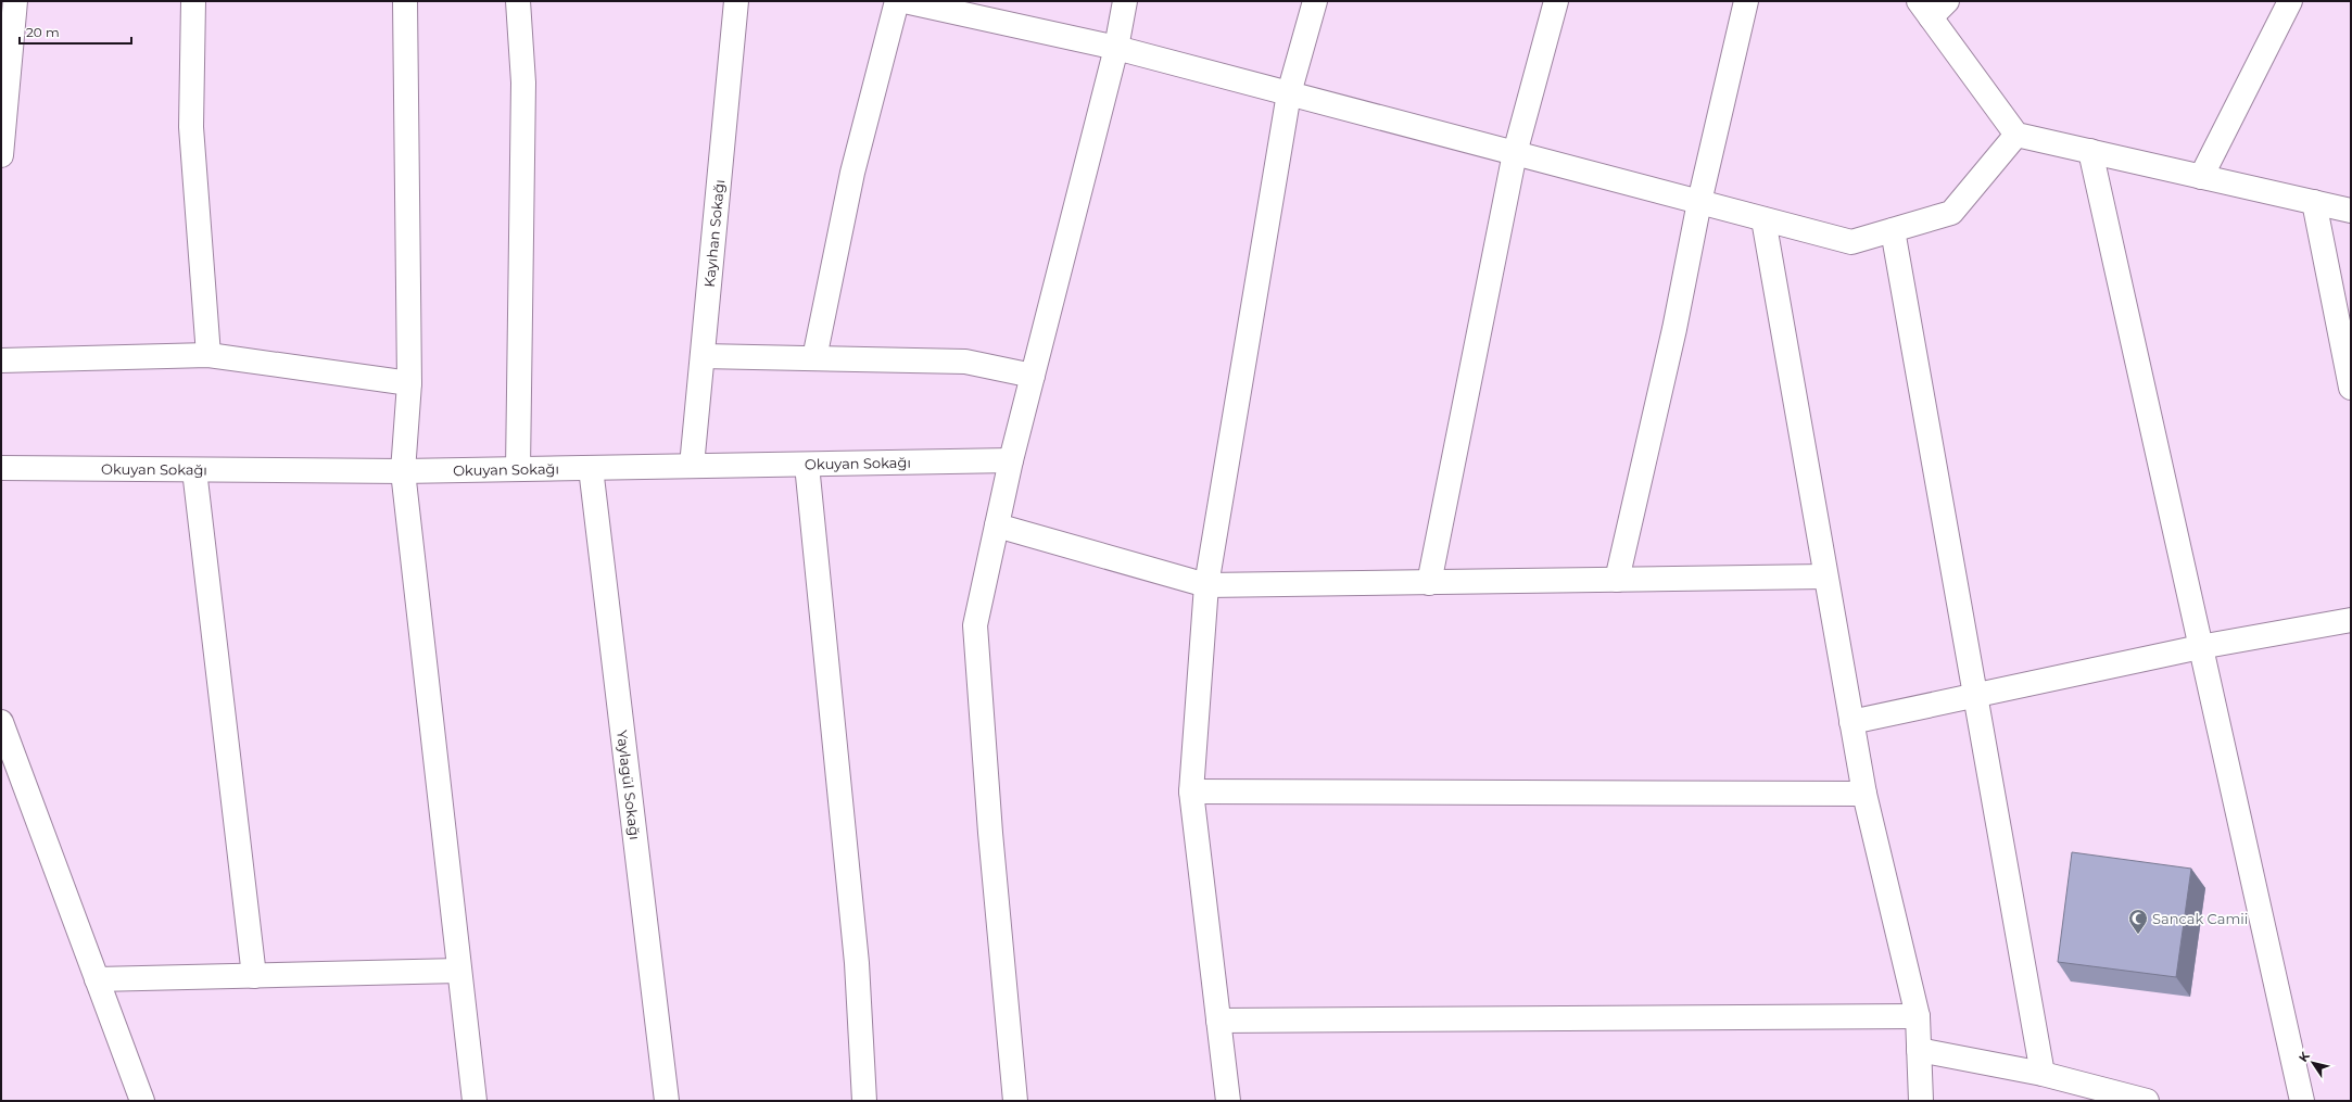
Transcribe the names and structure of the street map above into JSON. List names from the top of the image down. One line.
{"streets":{"street":["Kayıhan Sokağı","Okuyan Sokağı","Yaylagül Sokağı"]},"crossings":[["Kayıhan Sokağı","Okuyan Sokağı"],["Okuyan Sokağı","Yaylagül Sokağı"]],"places":{"mosque":["Sancak Camii"]},"scale_bar":"20 m","north":"top left"}
